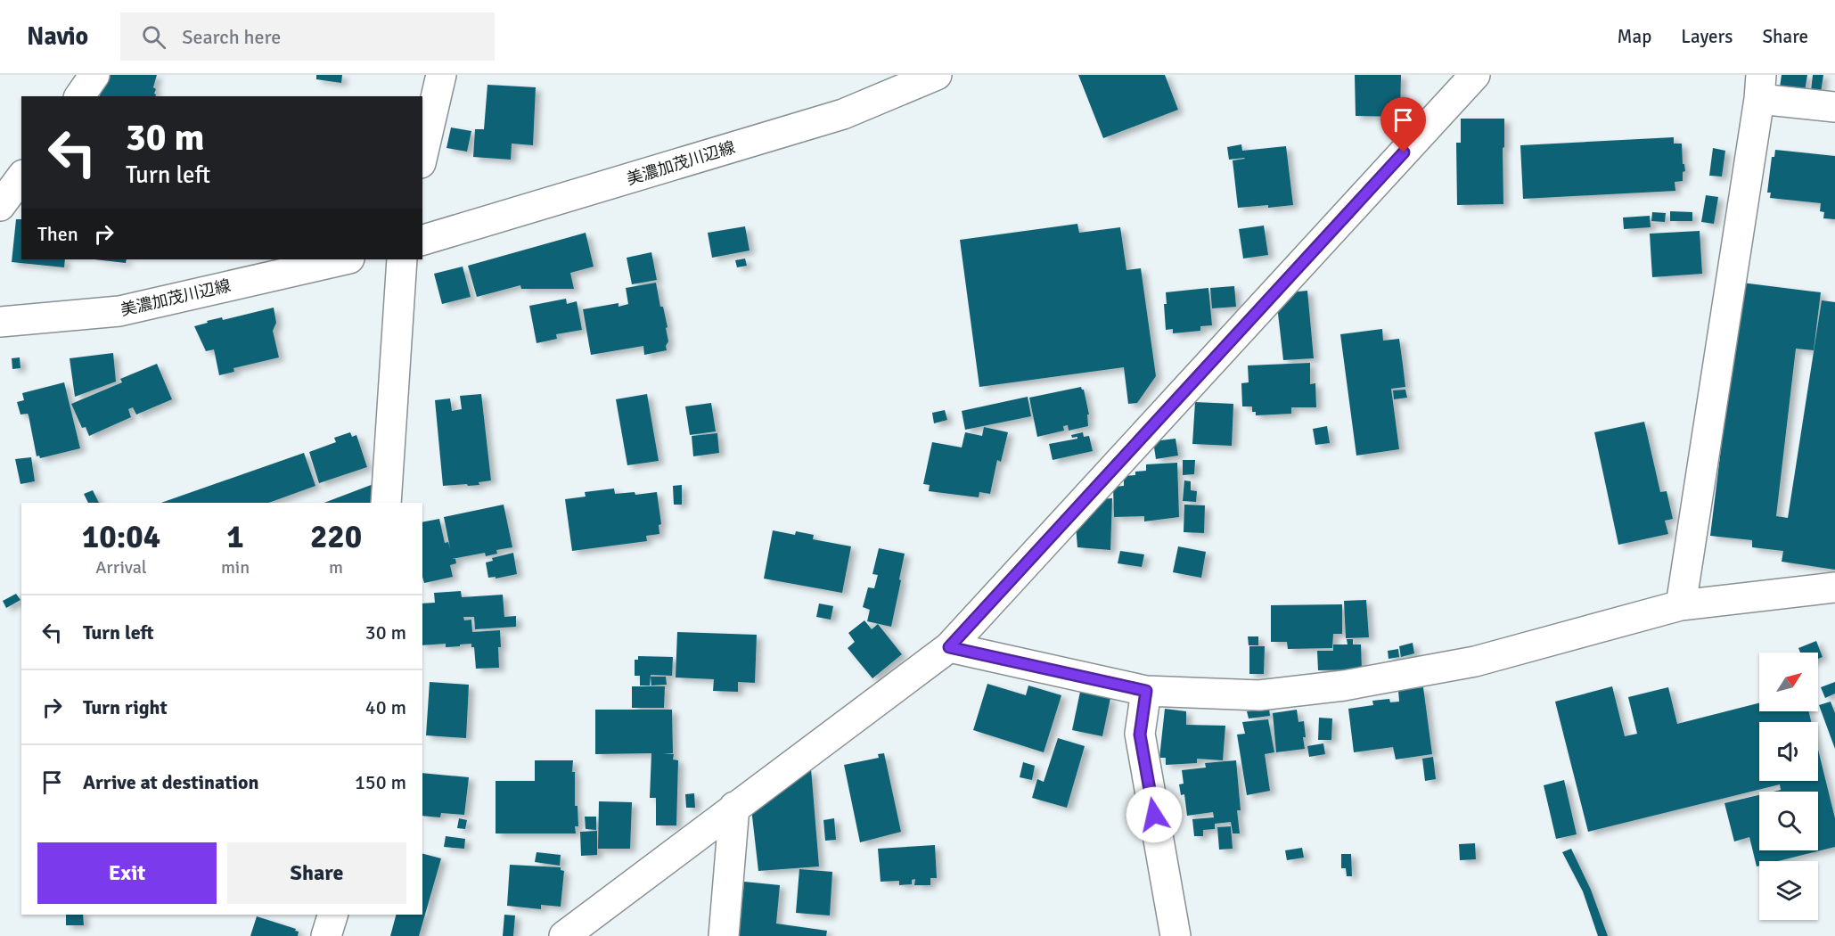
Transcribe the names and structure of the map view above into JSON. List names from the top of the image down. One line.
{"streets":{"street":["美濃加茂川辺線"]},"north":"top right","page":{"header":"Navio","search":"Search here","nav":["Map","Layers","Share"],"turn":["30 m","Turn left"],"then":"Then","eta":["10:04","Arrival","1","min","220","m"],"list":[{"name":"Turn left","value":"30 m"},{"name":"Turn right","value":"40 m"},{"name":"Arrive at destination","value":"150 m"}],"buttons":["Exit","Share"]}}
